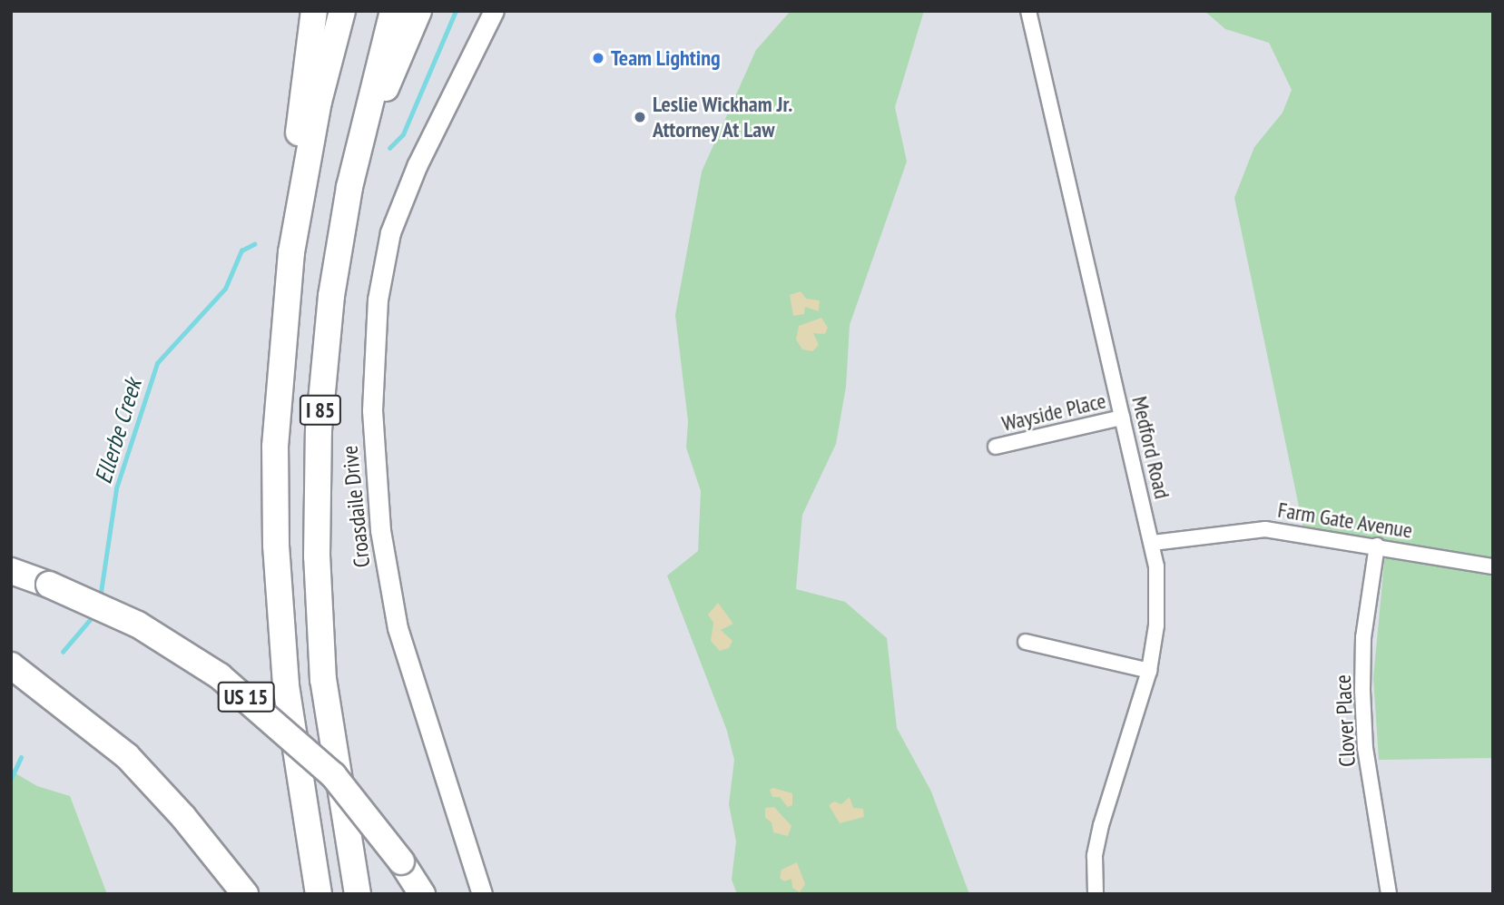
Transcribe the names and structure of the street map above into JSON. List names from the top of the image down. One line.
{"streets":{"highway":["I 85","US 15"],"street":["Wayside Place","Medford Road","Croasdaile Drive","Farm Gate Avenue","Clover Place"]},"crossings":[["Wayside Place","Medford Road"],["Medford Road","Farm Gate Avenue"],["Farm Gate Avenue","Clover Place"]],"water":["Ellerbe Creek"],"places":["Team Lighting","Leslie Wickham Jr. Attorney At Law"]}
